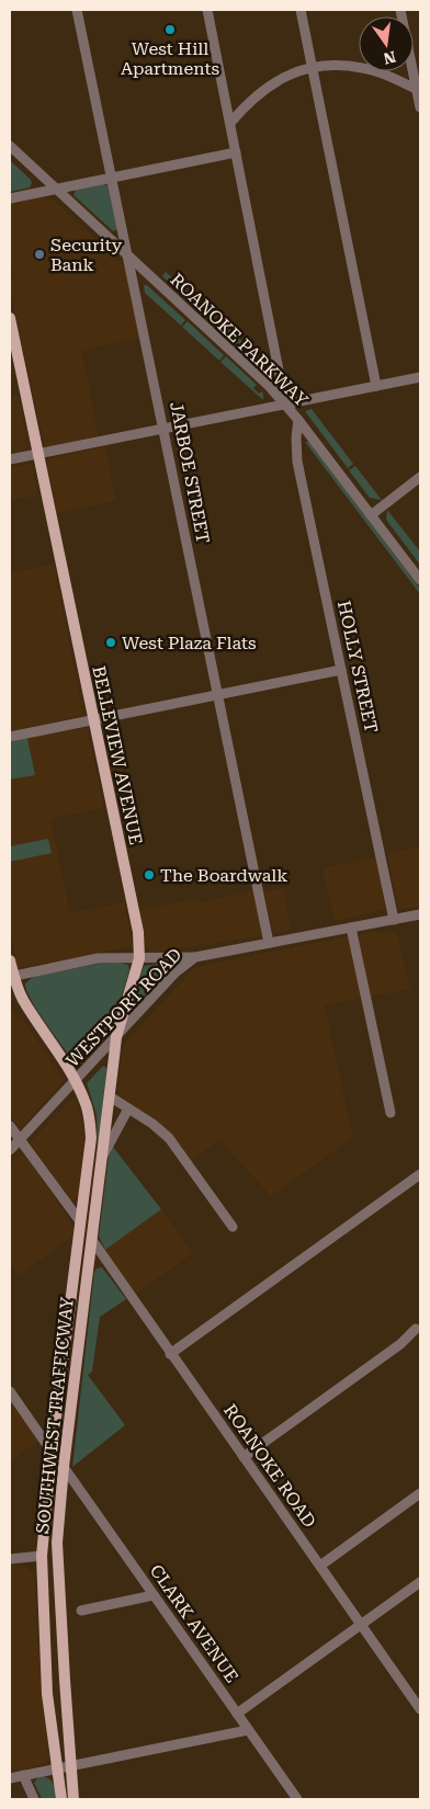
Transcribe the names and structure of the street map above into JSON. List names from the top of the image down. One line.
{"streets":{"main road":["BELLEVIEW AVENUE","SOUTHWEST TRAFFICWAY"],"street":["ROANOKE PARKWAY","JARBOE STREET","HOLLY STREET","WESTPORT ROAD","ROANOKE ROAD","CLARK AVENUE"]},"crossings":[["ROANOKE PARKWAY","JARBOE STREET"],["ROANOKE PARKWAY","HOLLY STREET"],["JARBOE STREET","WESTPORT ROAD"],["HOLLY STREET","WESTPORT ROAD"],["BELLEVIEW AVENUE","WESTPORT ROAD"],["BELLEVIEW AVENUE","SOUTHWEST TRAFFICWAY"],["WESTPORT ROAD","SOUTHWEST TRAFFICWAY"],["SOUTHWEST TRAFFICWAY","ROANOKE ROAD"],["SOUTHWEST TRAFFICWAY","CLARK AVENUE"]],"places":["West Hill Apartments","Security Bank","West Plaza Flats","The Boardwalk"],"north":"bottom"}
